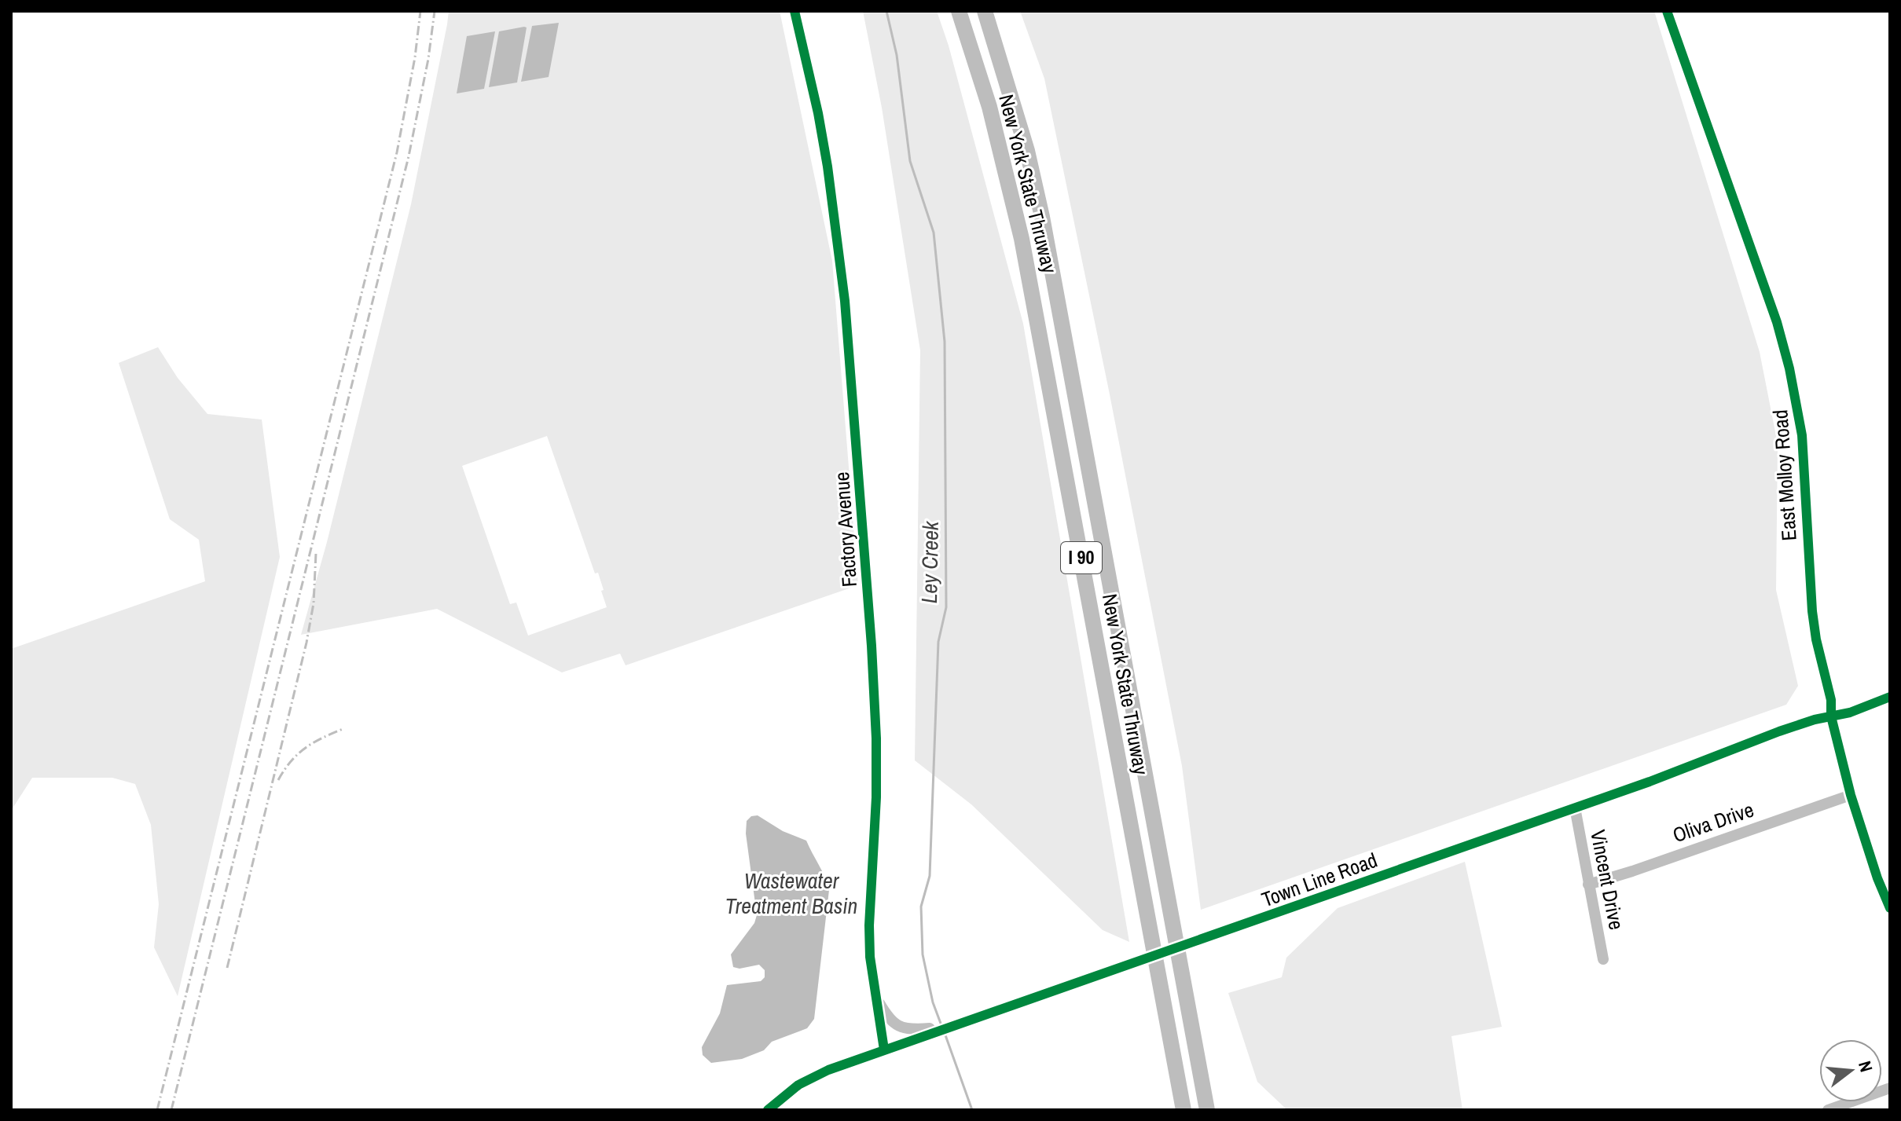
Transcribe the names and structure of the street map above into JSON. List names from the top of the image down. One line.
{"streets":{"highway":["New York State Thruway","I 90"],"street":["East Molloy Road","Factory Avenue","Oliva Drive","Town Line Road","Vincent Drive"]},"crossings":[["East Molloy Road","Oliva Drive"],["East Molloy Road","Town Line Road"],["Oliva Drive","Vincent Drive"],["Town Line Road","Vincent Drive"]],"water":["Ley Creek","Wastewater Treatment Basin"],"north":"right"}
